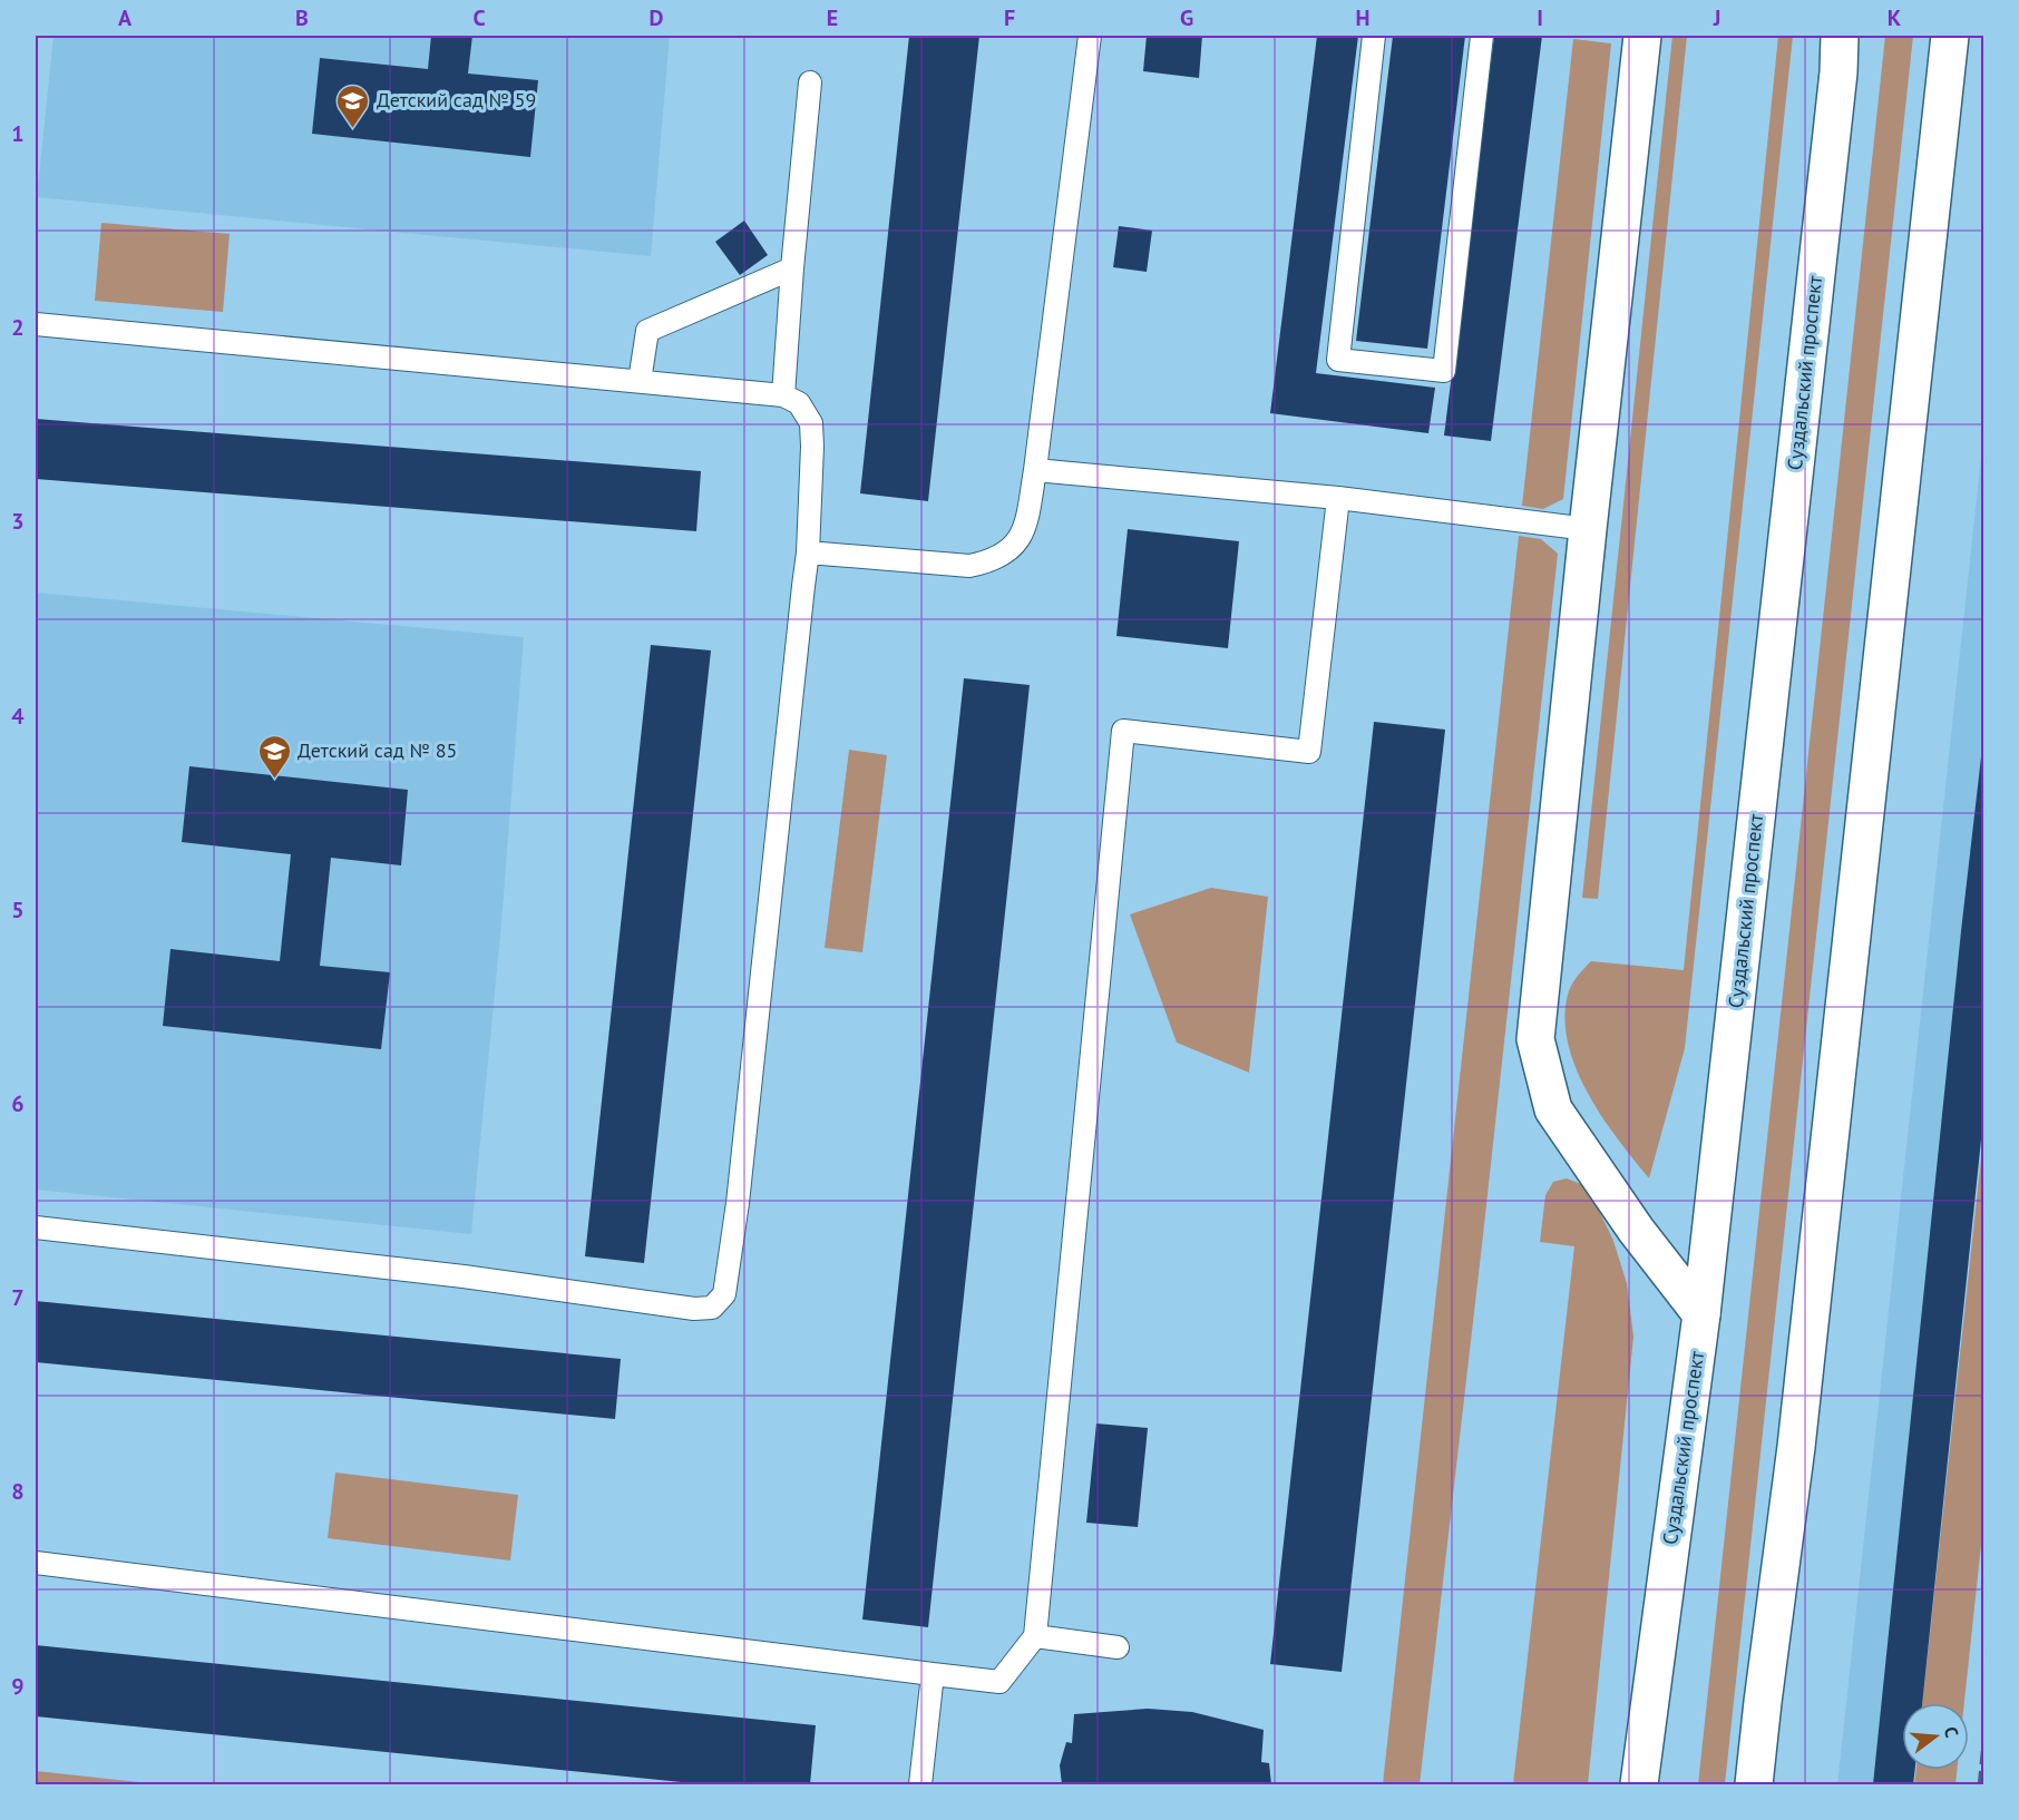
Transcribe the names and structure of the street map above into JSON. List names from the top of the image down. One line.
{"streets":{"main road":["Суздальский проспект"]},"places":{"school or university":["Детский сад № 59","Детский сад № 85"]},"north":"right","grid":{"columns":["A","B","C","D","E","F","G","H","I","J","K"],"rows":["1","2","3","4","5","6","7","8","9"]}}
